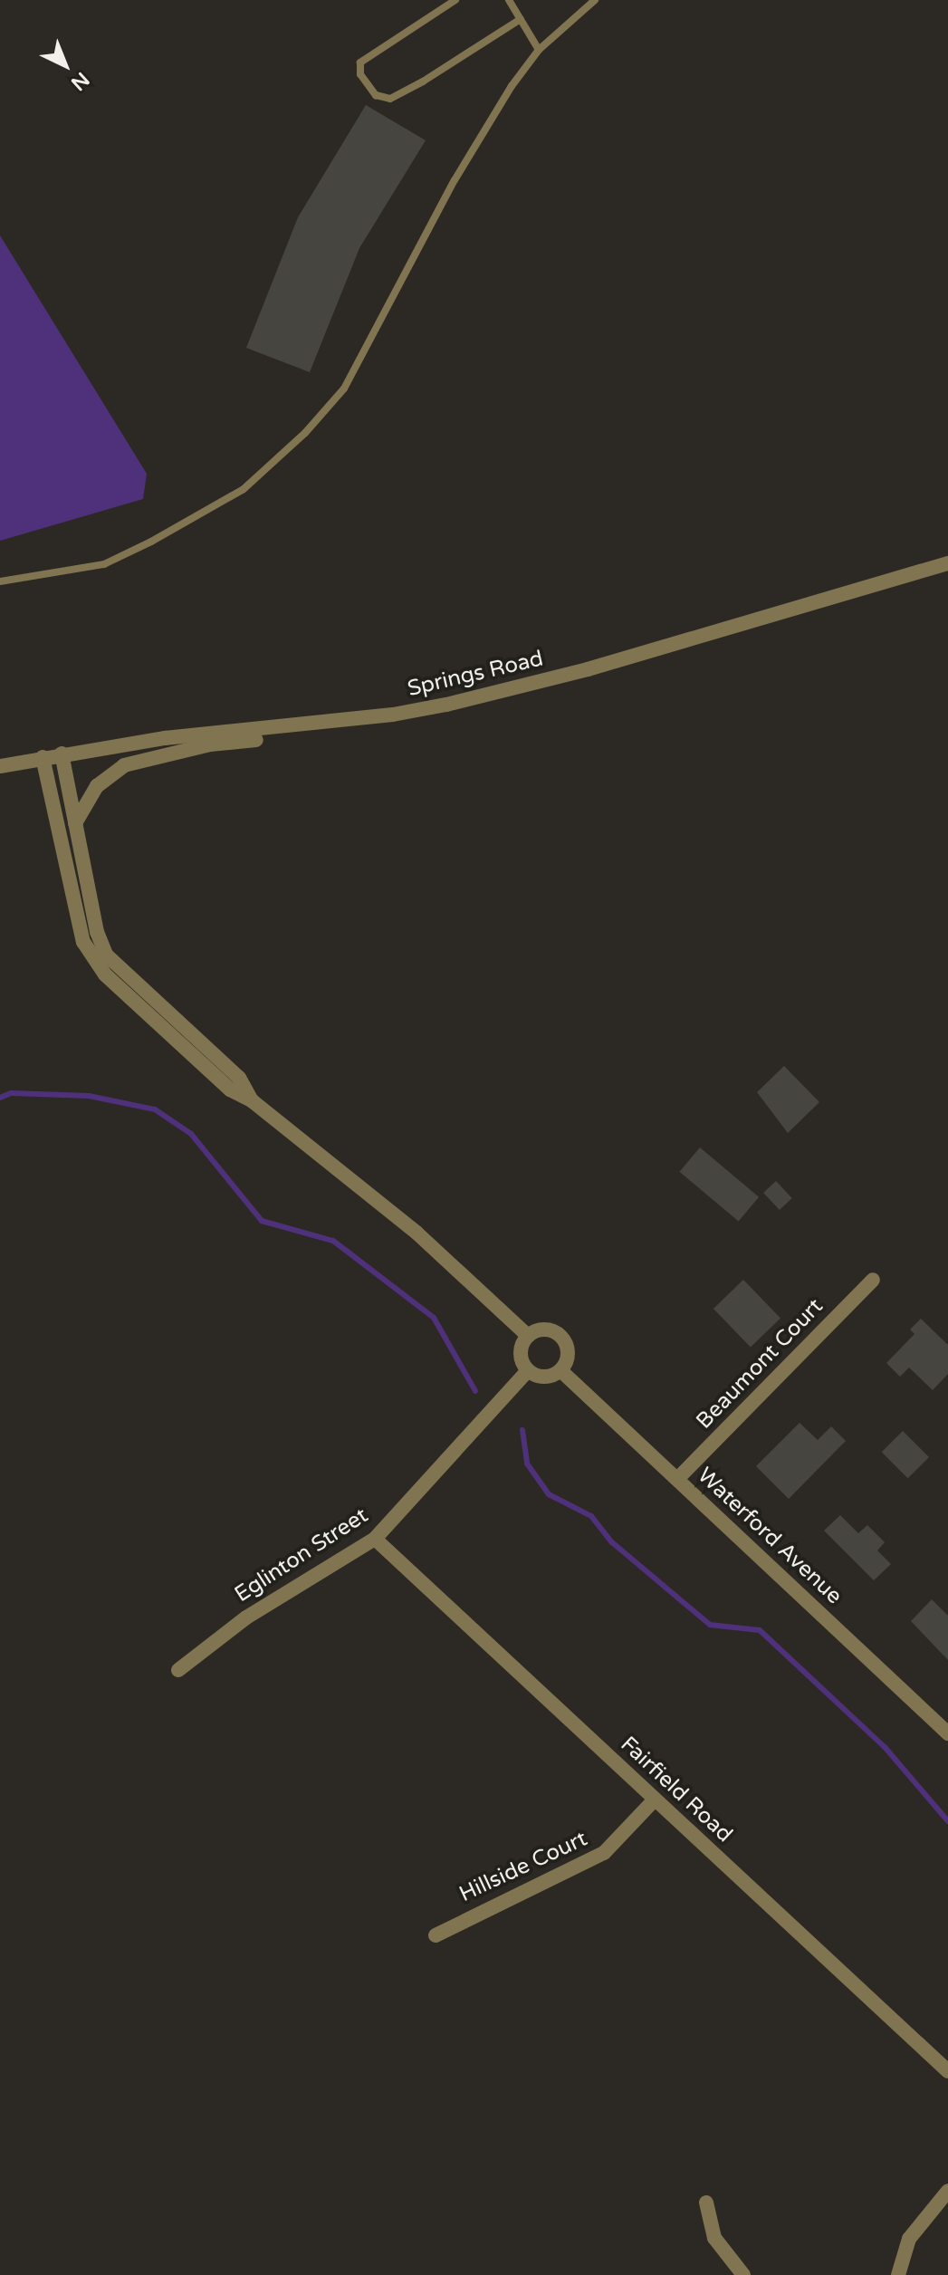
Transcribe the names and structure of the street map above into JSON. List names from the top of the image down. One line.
{"streets":{"street":["Springs Road","Beaumont Court","Waterford Avenue","Eglinton Street","Fairfield Road","Hillside Court"]},"crossings":[["Beaumont Court","Waterford Avenue"],["Waterford Avenue","Eglinton Street"],["Eglinton Street","Fairfield Road"],["Fairfield Road","Hillside Court"]],"north":"bottom right"}
